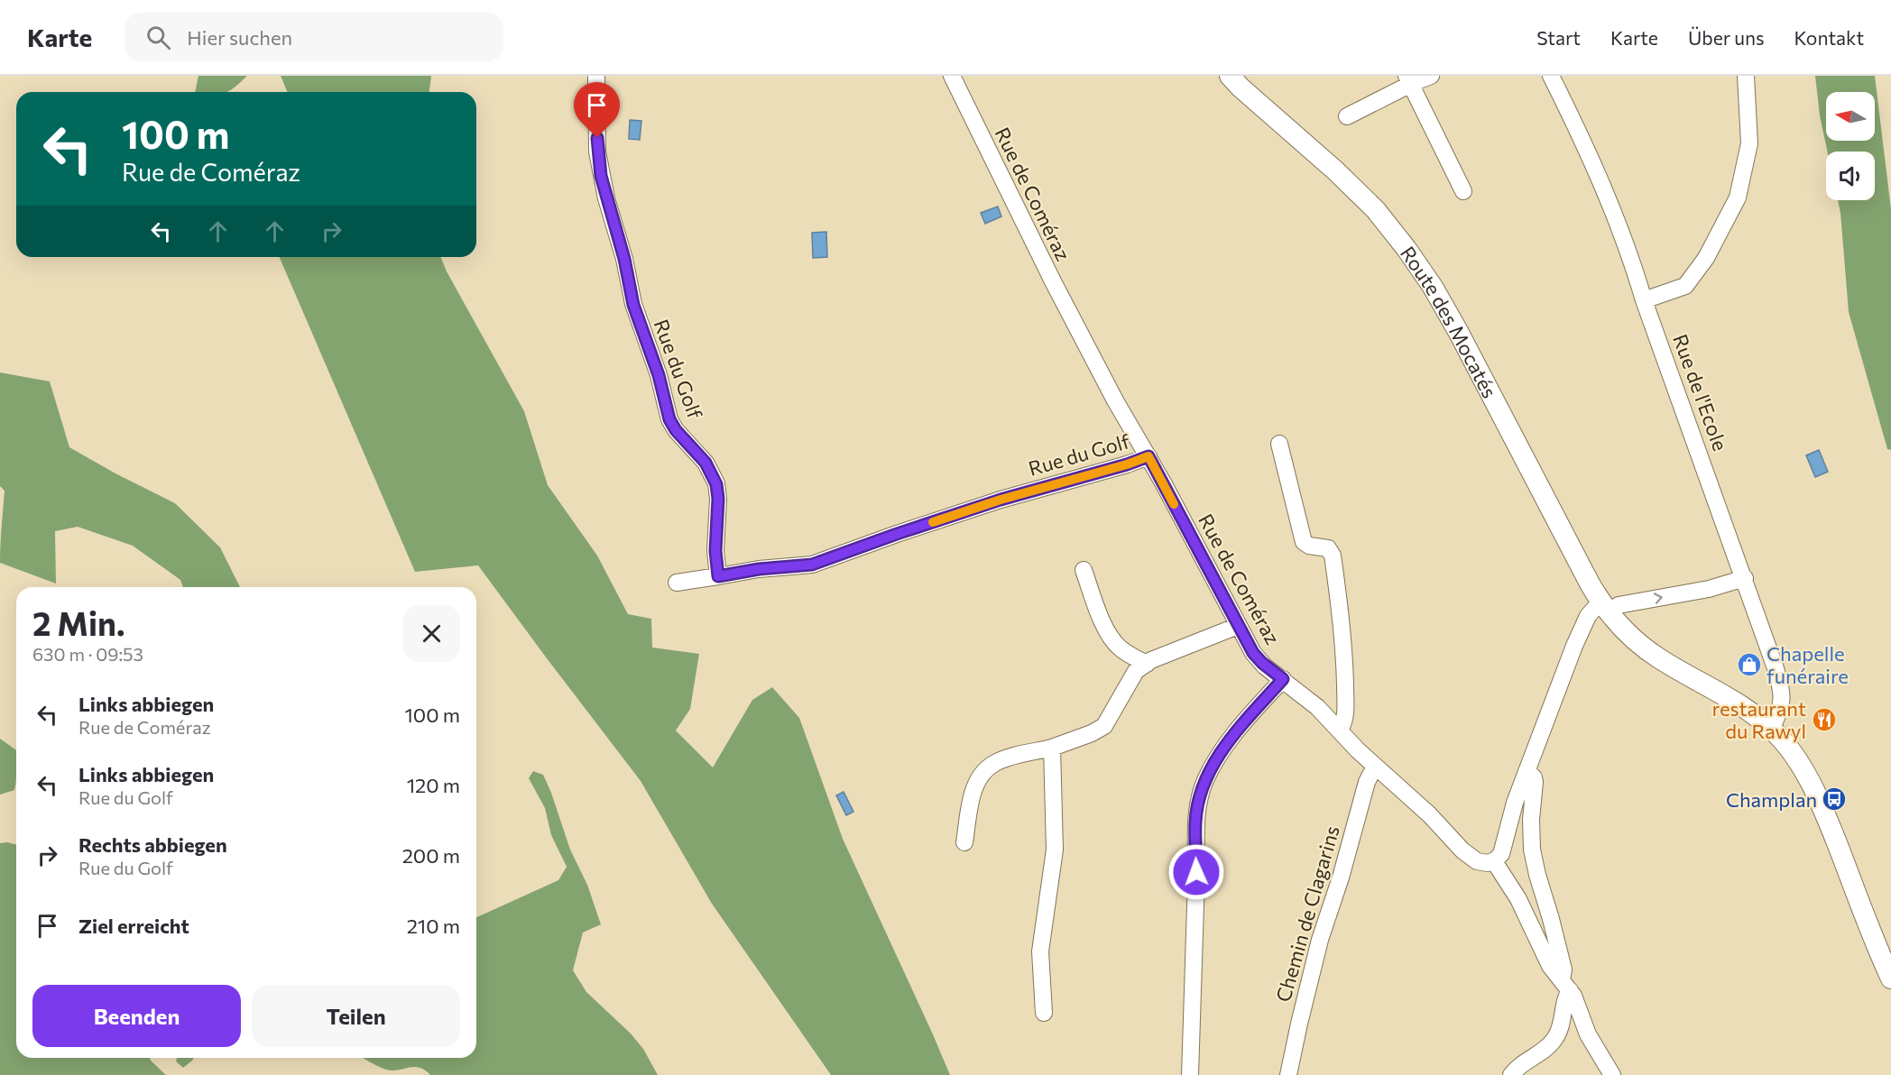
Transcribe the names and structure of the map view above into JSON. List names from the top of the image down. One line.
{"streets":{"street":["Rue de Coméraz","Route des Mocatés","Rue du Golf","Rue de l'Ecole","Chemin de Clagarins"]},"crossings":[["Rue de Coméraz","Rue du Golf"],["Rue de Coméraz","Chemin de Clagarins"],["Route des Mocatés","Rue de l'Ecole"]],"places":{"shop":["Chapelle funéraire"],"restaurant":["restaurant du Rawyl"],"bus stop":["Champlan"]},"north":"left","page":{"header":"Karte","search":"Hier suchen","nav":["Start","Karte","Über uns","Kontakt"],"turn":["100 m","Rue de Coméraz"],"heading":["2 Min.","630 m · 09:53"],"list":[{"name":"Links abbiegen","note":"Rue de Coméraz","value":"100 m"},{"name":"Links abbiegen","note":"Rue du Golf","value":"120 m"},{"name":"Rechts abbiegen","note":"Rue du Golf","value":"200 m"},{"name":"Ziel erreicht","value":"210 m"}],"buttons":["Beenden","Teilen"]}}
